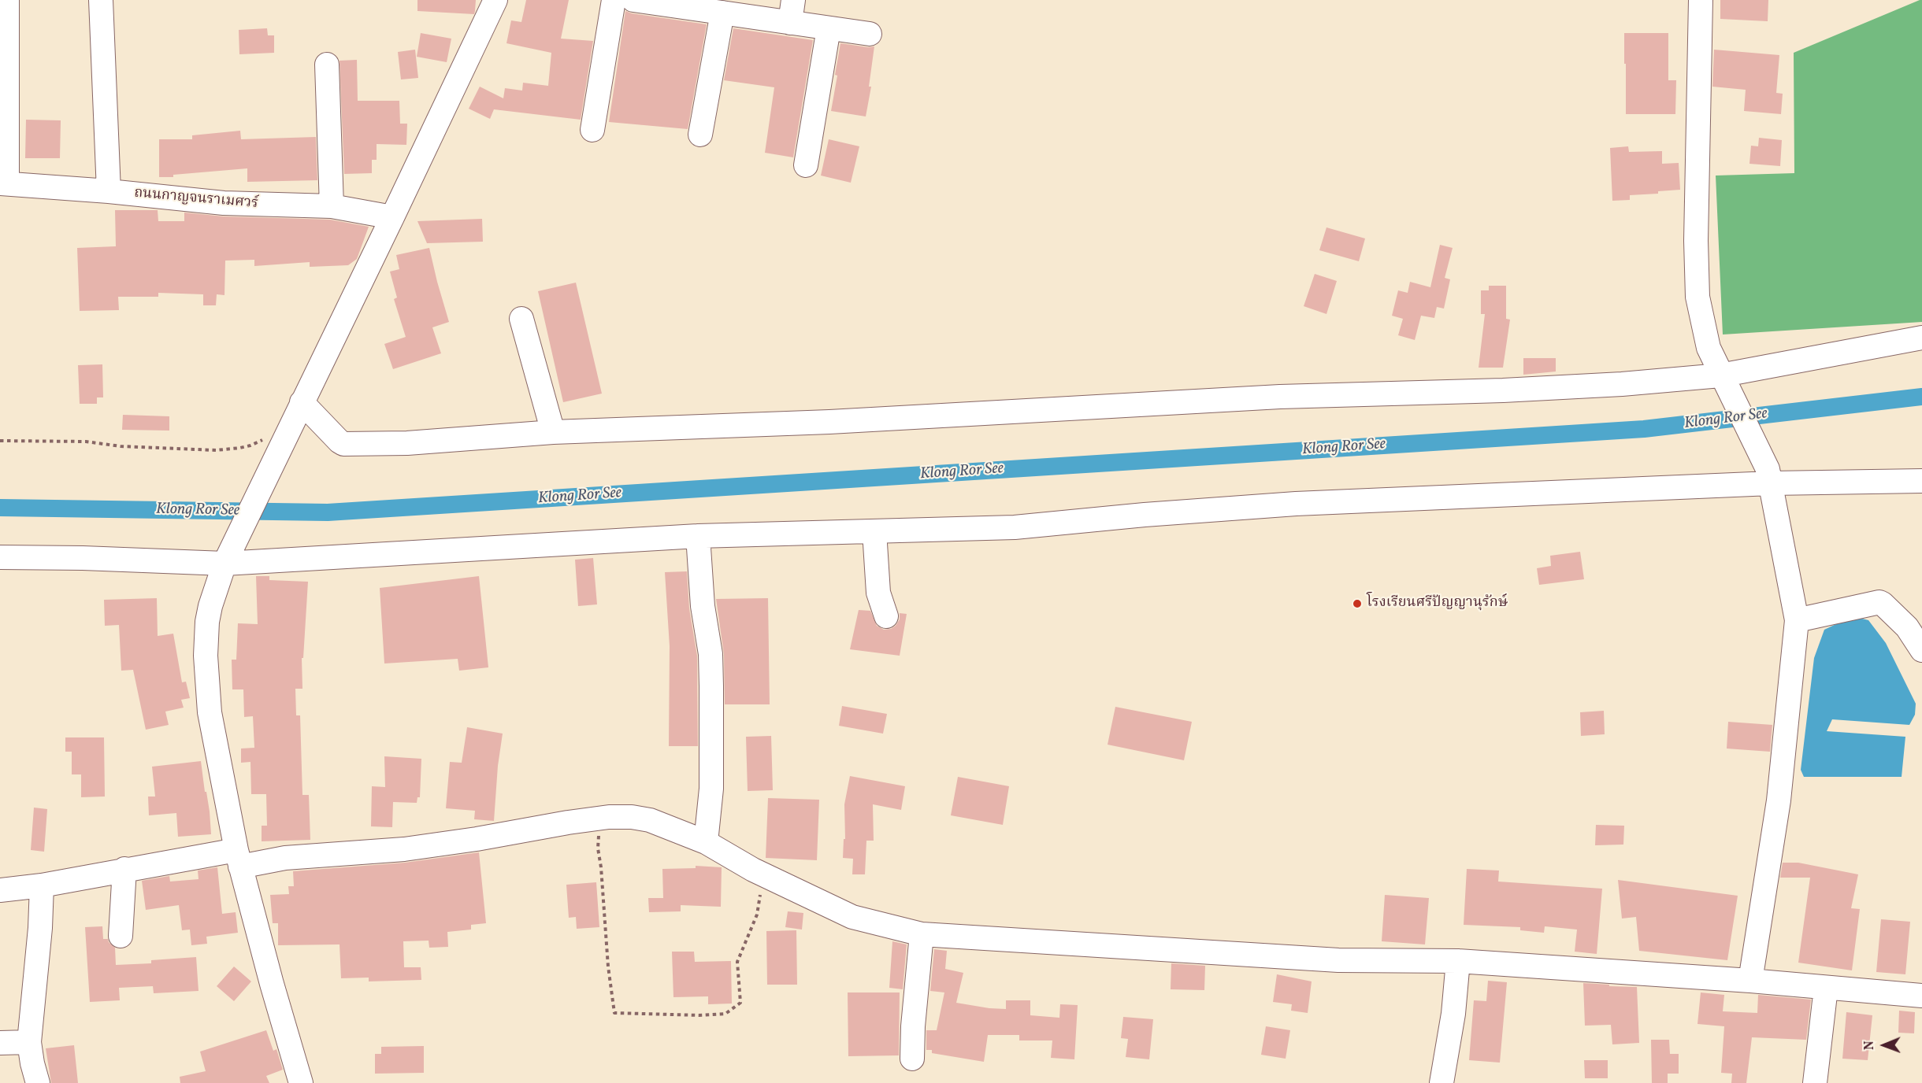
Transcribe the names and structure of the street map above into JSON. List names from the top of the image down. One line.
{"streets":{"street":["ถนนกาญจนราเมศวร์"]},"water":["Klong Ror See"],"places":["โรงเรียนศรีปัญญานุรักษ์"],"north":"left"}
